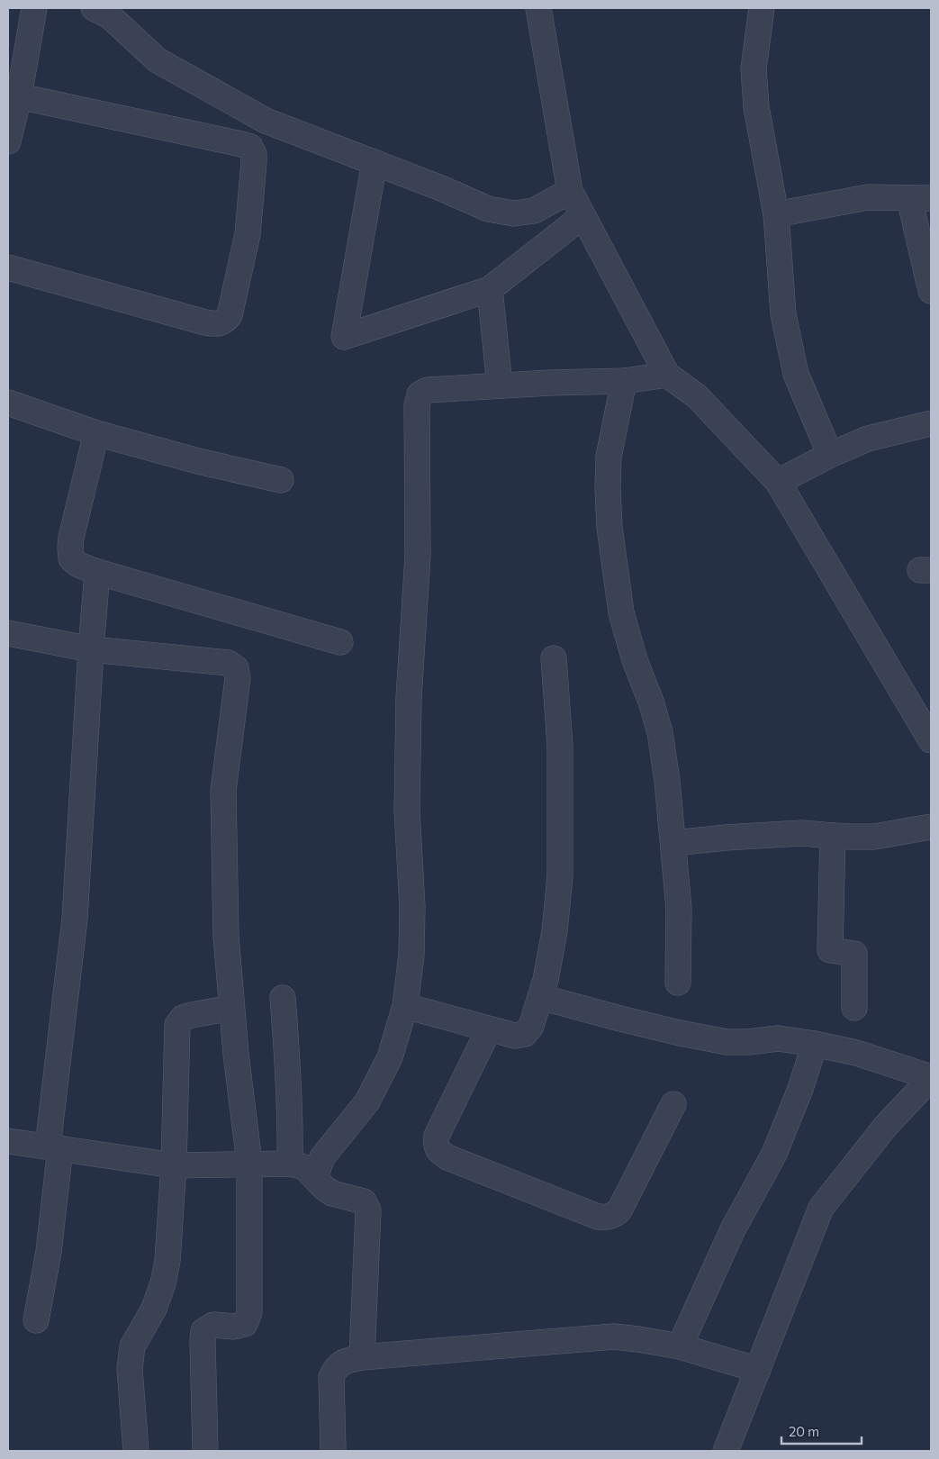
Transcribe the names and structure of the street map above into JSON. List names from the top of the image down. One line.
{"scale_bar":"20 m"}
